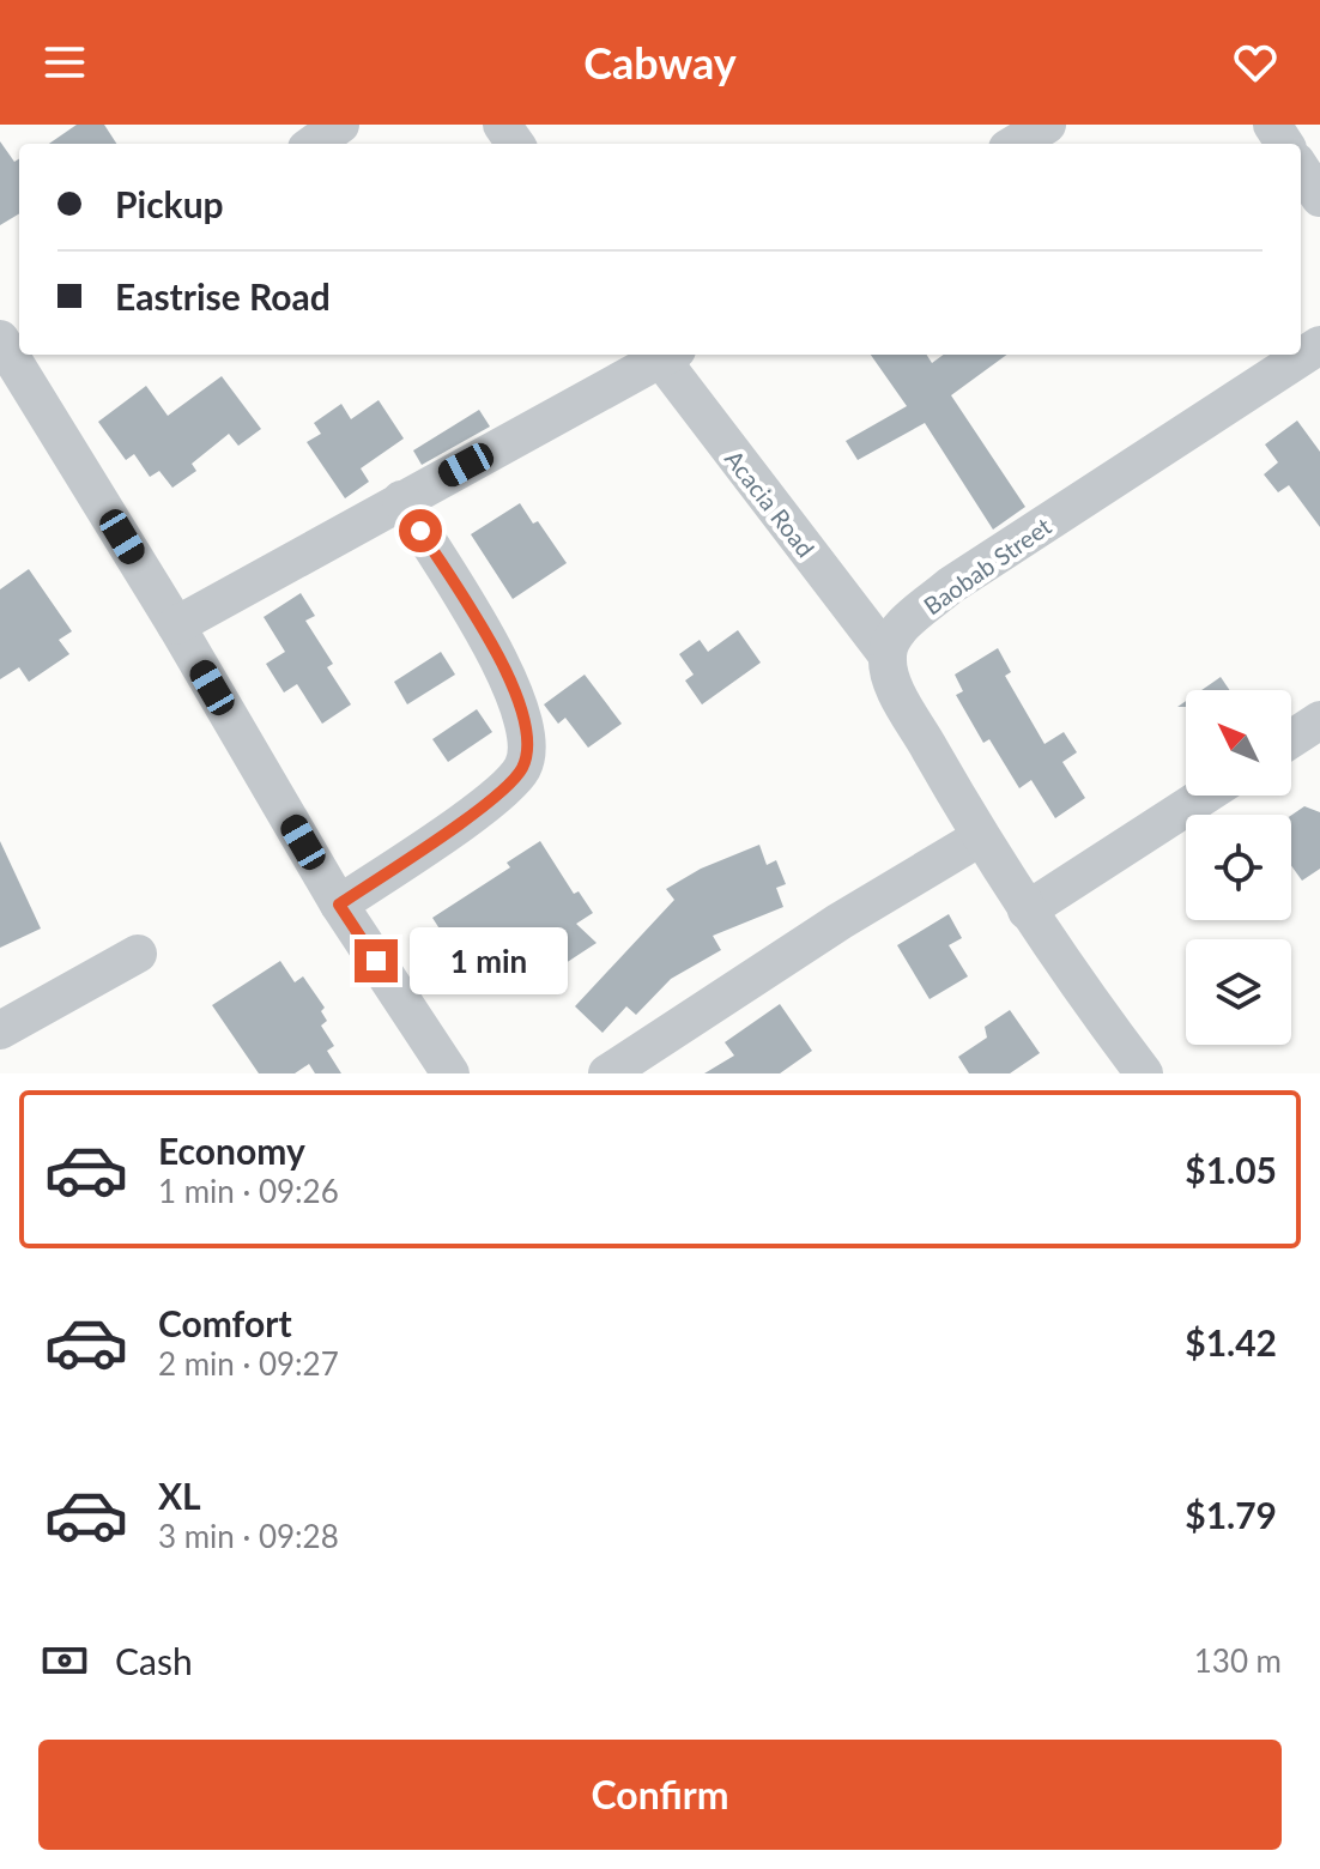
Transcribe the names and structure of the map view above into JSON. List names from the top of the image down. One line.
{"streets":{"street":["Acacia Road","Baobab Street"]},"crossings":[["Acacia Road","Baobab Street"]],"north":"top left","page":{"header":"Cabway","banner":["Pickup","Eastrise Road"],"bubble":"1 min","list":[{"name":"Economy","note":"1 min · 09:26","value":"$1.05"},{"name":"Comfort","note":"2 min · 09:27","value":"$1.42"},{"name":"XL","note":"3 min · 09:28","value":"$1.79"}],"pay":["Cash","130 m"],"buttons":"Confirm"}}
